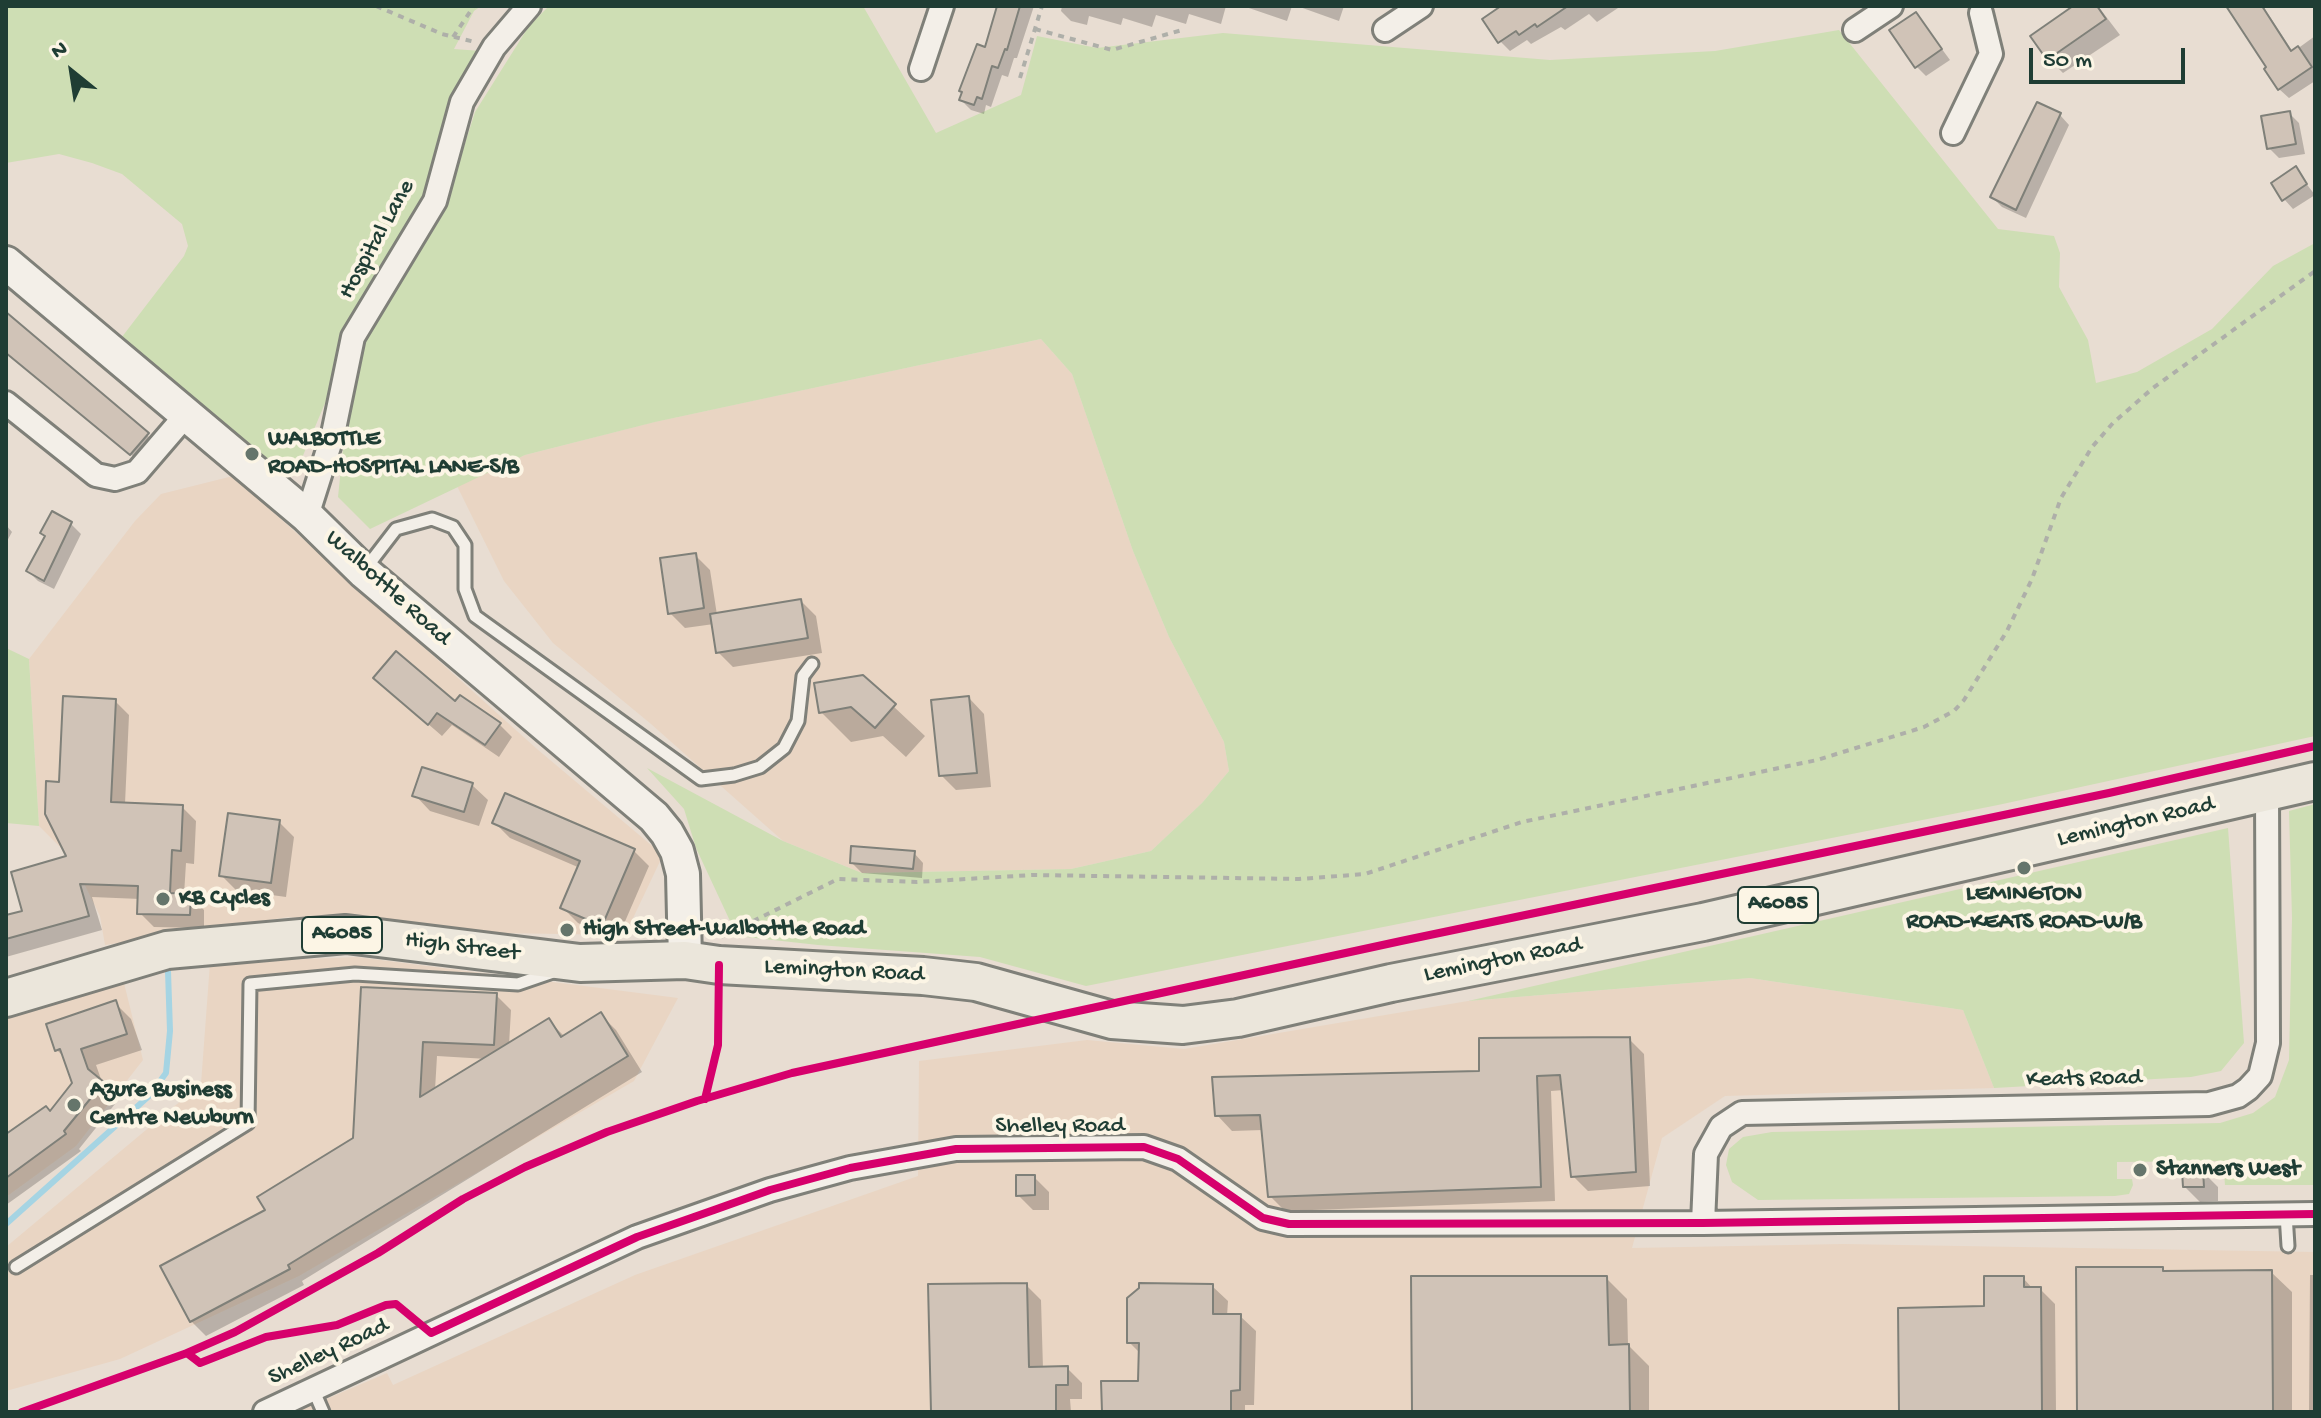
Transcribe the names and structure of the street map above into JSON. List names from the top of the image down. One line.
{"streets":{"main road":["Lemington Road","A6085","High Street"],"street":["Hospital Lane","Walbottle Road","Keats Road","Shelley Road"]},"crossings":[["Hospital Lane","Walbottle Road"],["Walbottle Road","Lemington Road"],["Walbottle Road","High Street"],["Lemington Road","High Street"],["Lemington Road","Keats Road"],["Keats Road","Shelley Road"]],"places":["WALBOTTLE ROAD-HOSPITAL LANE-S/B","LEMINGTON ROAD-KEATS ROAD-W/B","KB Cycles","High Street-Walbottle Road","Azure Business Centre Newburn","Stanners West"],"scale_bar":"50 m","north":"top left"}
